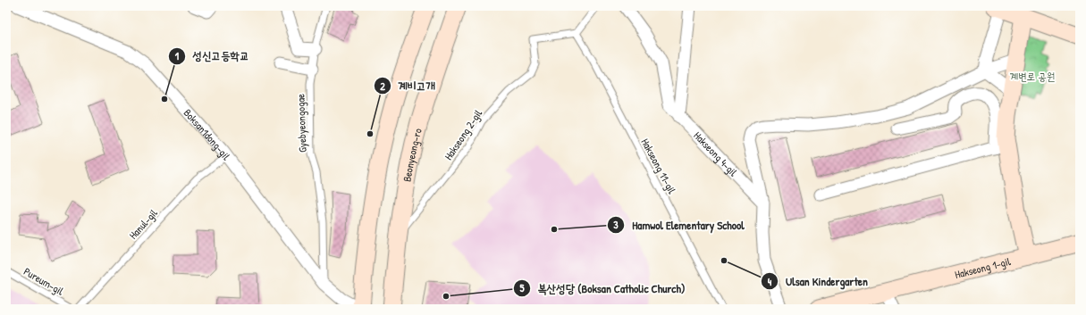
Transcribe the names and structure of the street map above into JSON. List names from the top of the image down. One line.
{"streets":{"street":["Boksan1dong-gil","Hakseong 4-gil","Beonyeong-ro","Hakseong 1-gil"],"lane":["Gyebyeongogae","Hakseong 2-gil","Hakseong 11-gil","Hanul-gil","Pureum-gil"]},"crossings":[["Gyebyeongogae","Boksan1dong-gil"],["Boksan1dong-gil","Hanul-gil"],["Hakseong 2-gil","Beonyeong-ro"],["Hakseong 2-gil","Hakseong 11-gil"]],"parks":["계변로 공원"],"places":["성신고등학교","계비고개","Hamwol Elementary School","Ulsan Kindergarten","복산성당 (Boksan Catholic Church)"]}
